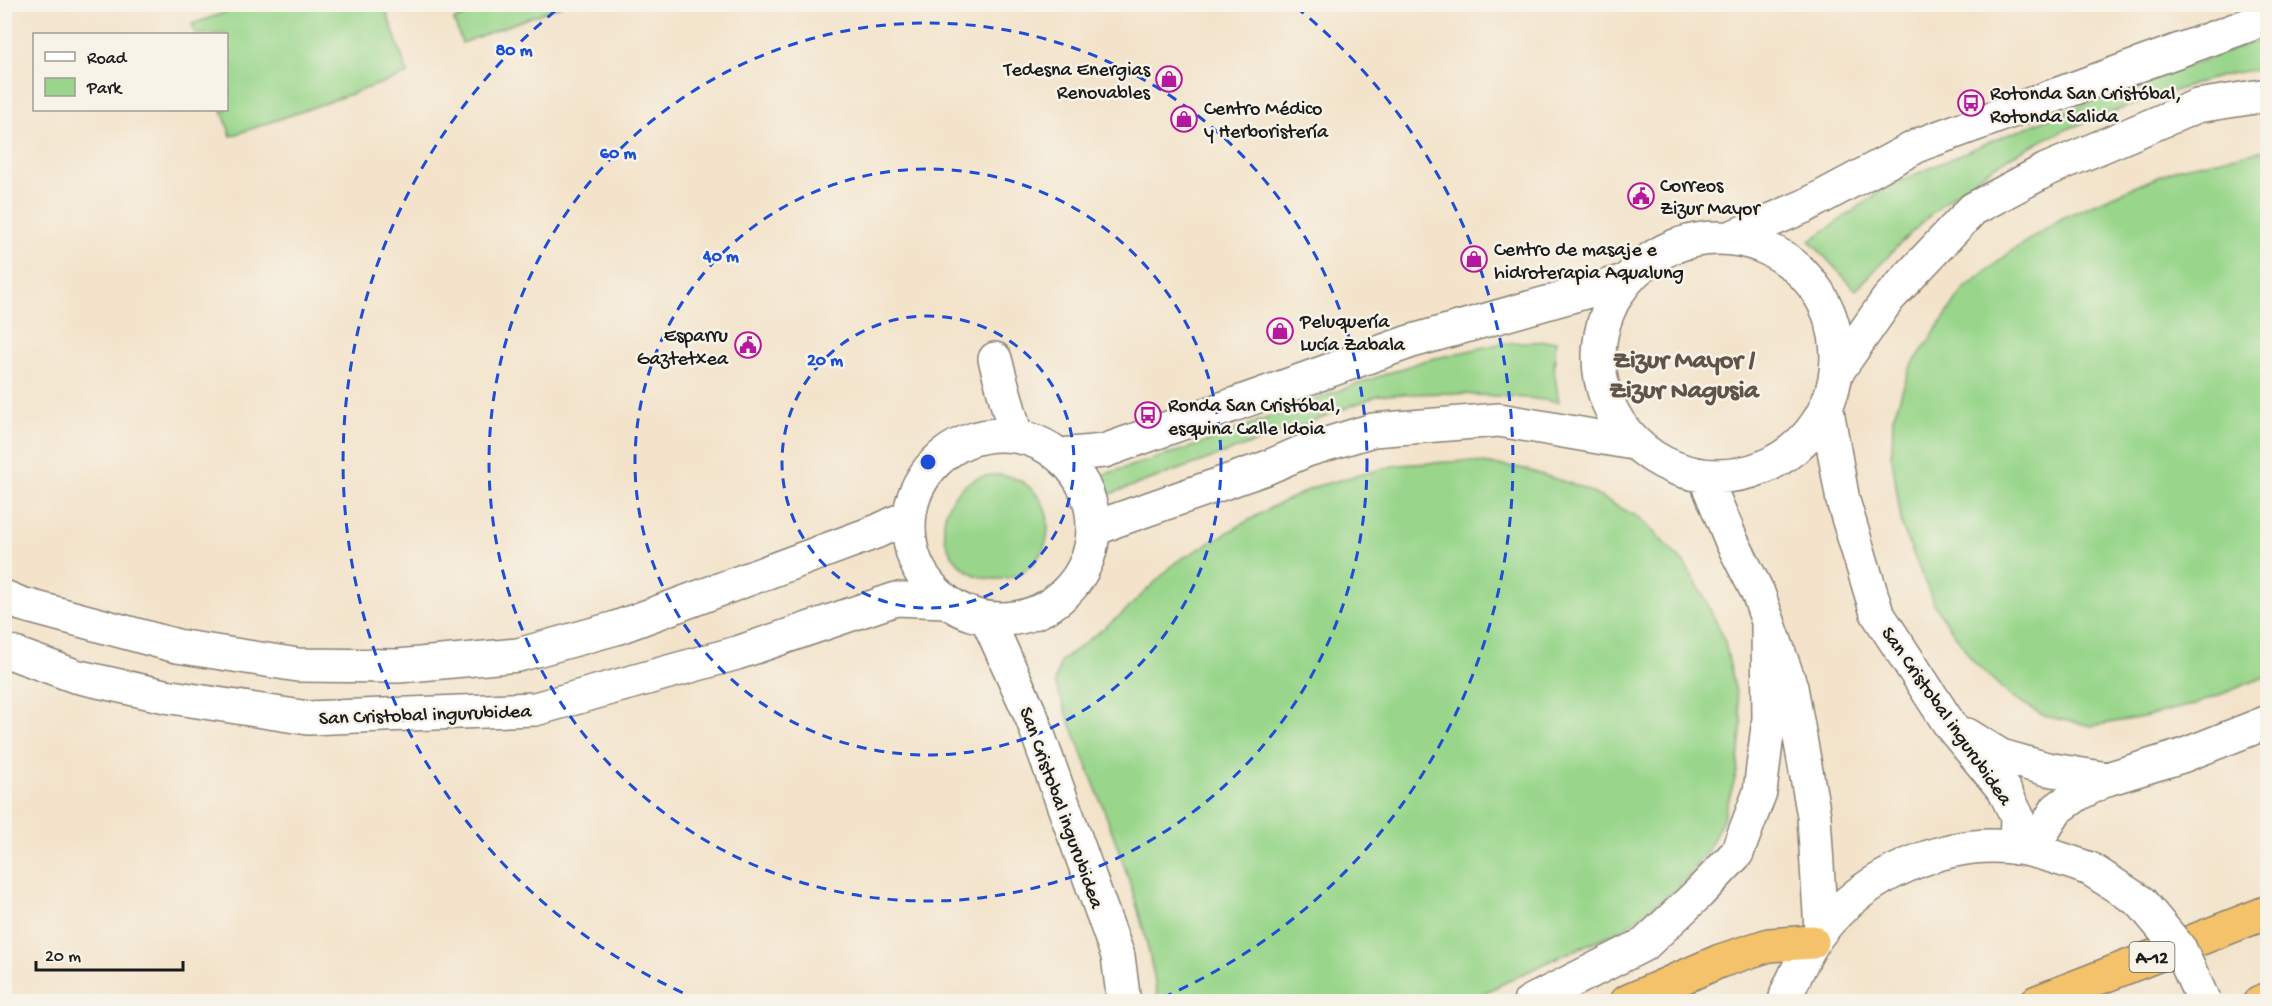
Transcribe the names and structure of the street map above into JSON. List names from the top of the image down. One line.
{"streets":{"highway":["A-12"],"street":["San Cristobal ingurubidea"]},"districts":["Zizur Mayor / Zizur Nagusia"],"places":{"shop":["Tedesna Energias Renovables","Centro Médico y Herboristería","Centro de masaje e hidroterapia Aqualung","Peluquería Lucía Zabala"],"bus stop":["Rotonda San Cristóbal, Rotonda Salida","Ronda San Cristóbal, esquina Calle Idoia"],"public building":["Correos Zizur Mayor","Esparru Gaztetxea"]},"legend":["Road","Park"],"scale_bar":"20 m","rings":["80 m","60 m","40 m","20 m"]}
